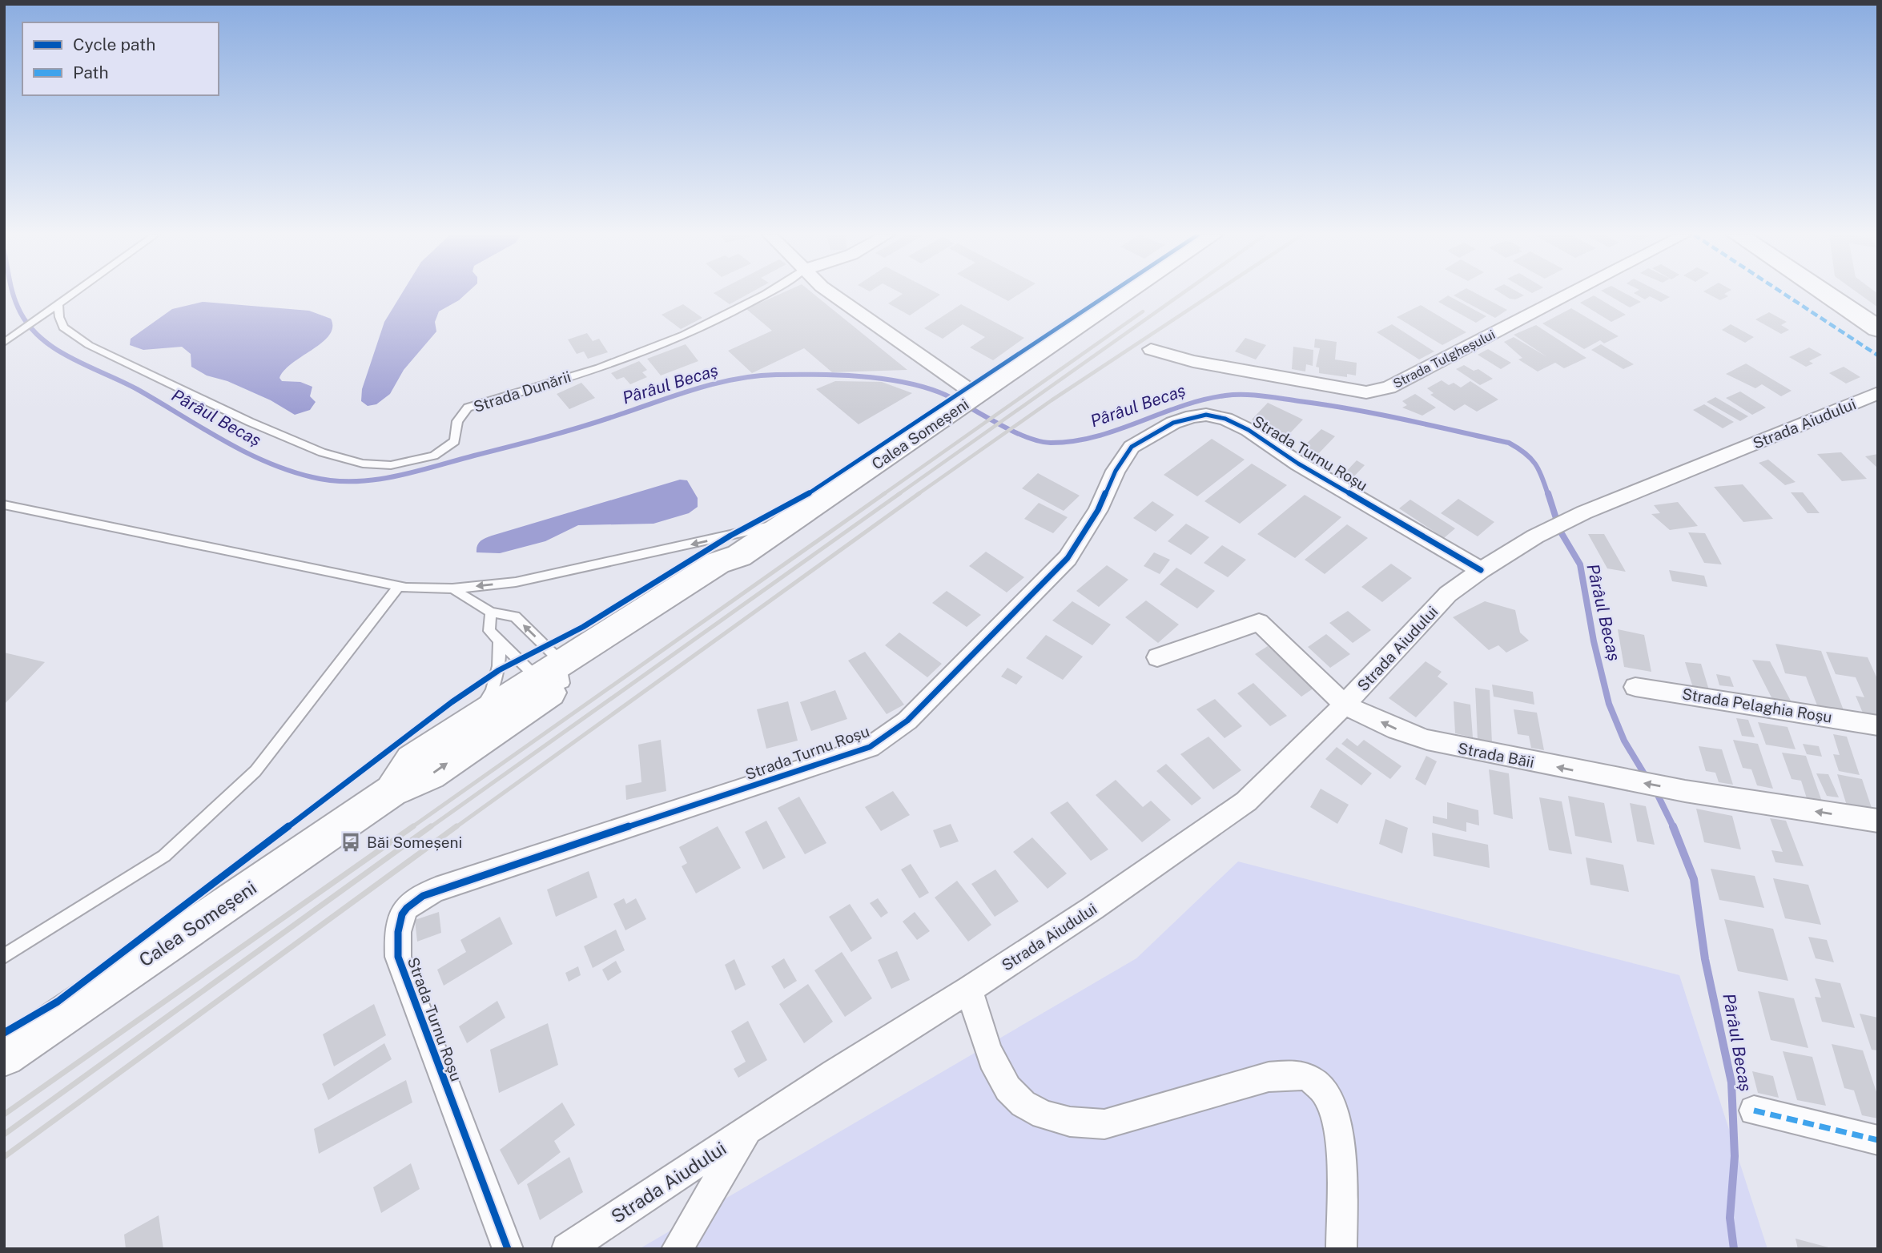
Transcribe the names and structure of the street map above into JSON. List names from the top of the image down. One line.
{"streets":{"main road":["Calea Someșeni"],"street":["Strada Tulgheșului","Strada Aiudului","Strada Turnu Roșu","Strada Pelaghia Roșu","Strada Băii"],"lane":["Strada Dunării"]},"crossings":[["Strada Aiudului","Strada Turnu Roșu"],["Strada Aiudului","Strada Băii"]],"one_way":["Strada Băii"],"water":["Pârâul Becaș"],"places":{"bus stop":["Băi Someșeni"]},"legend":["Cycle path","Path"]}
